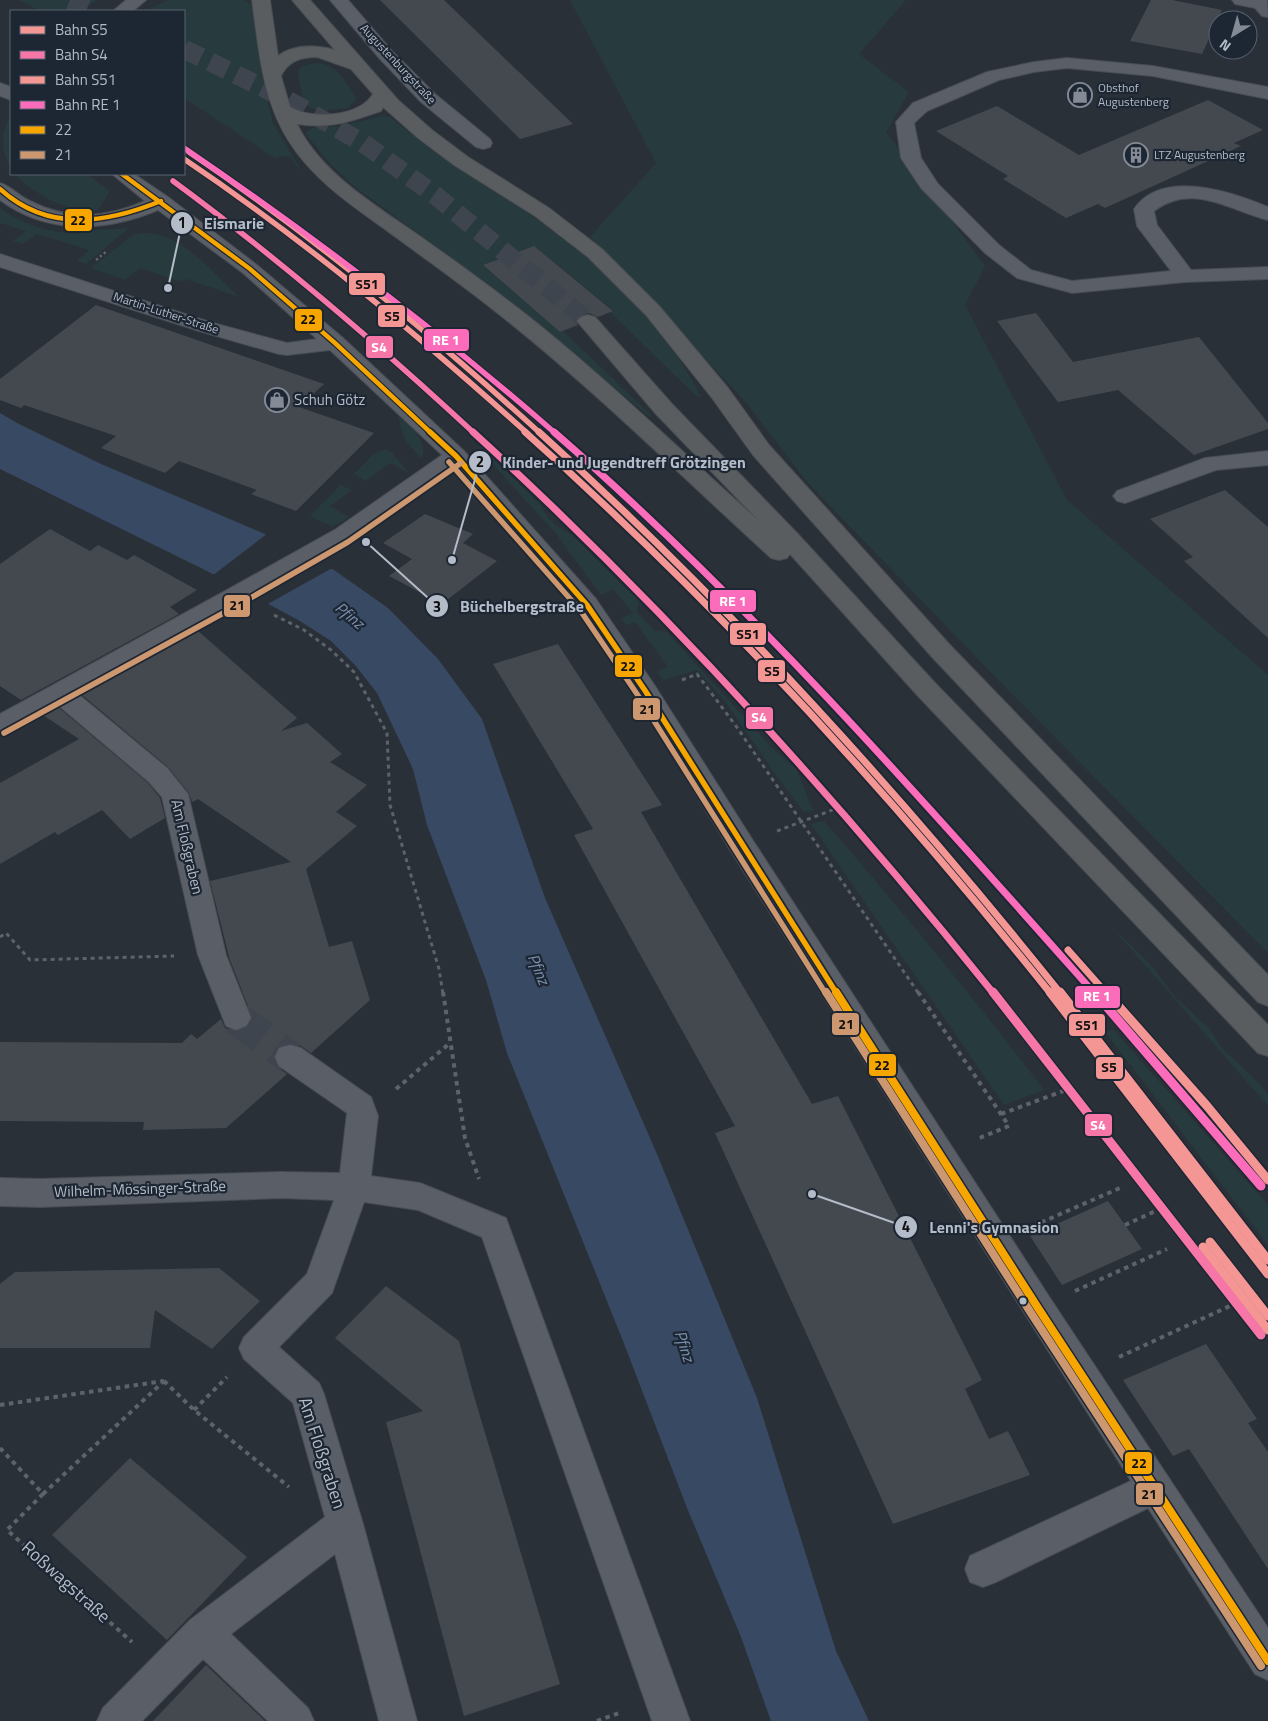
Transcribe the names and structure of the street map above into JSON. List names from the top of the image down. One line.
{"streets":{"street":["Augustenburgstraße","Martin-Luther-Straße","Am Floßgraben","Wilhelm-Mössinger-Straße"],"path":["Roßwagstraße"]},"crossings":[["Am Floßgraben","Wilhelm-Mössinger-Straße"]],"water":["Pfinz"],"places":{"shop":["Obsthof Augustenberg","Schuh Götz"],"building":["LTZ Augustenberg"],"other":["Eismarie","Büchelbergstraße","Kinder- und Jugendtreff Grötzingen","Lenni's Gymnasion"]},"lines":["rail line S51","rail line S5","transit line 22","rail line S4","transit line 21"],"legend":["Bahn S5","Bahn S4","Bahn S51","Bahn RE 1","22","21"],"north":"bottom left"}
